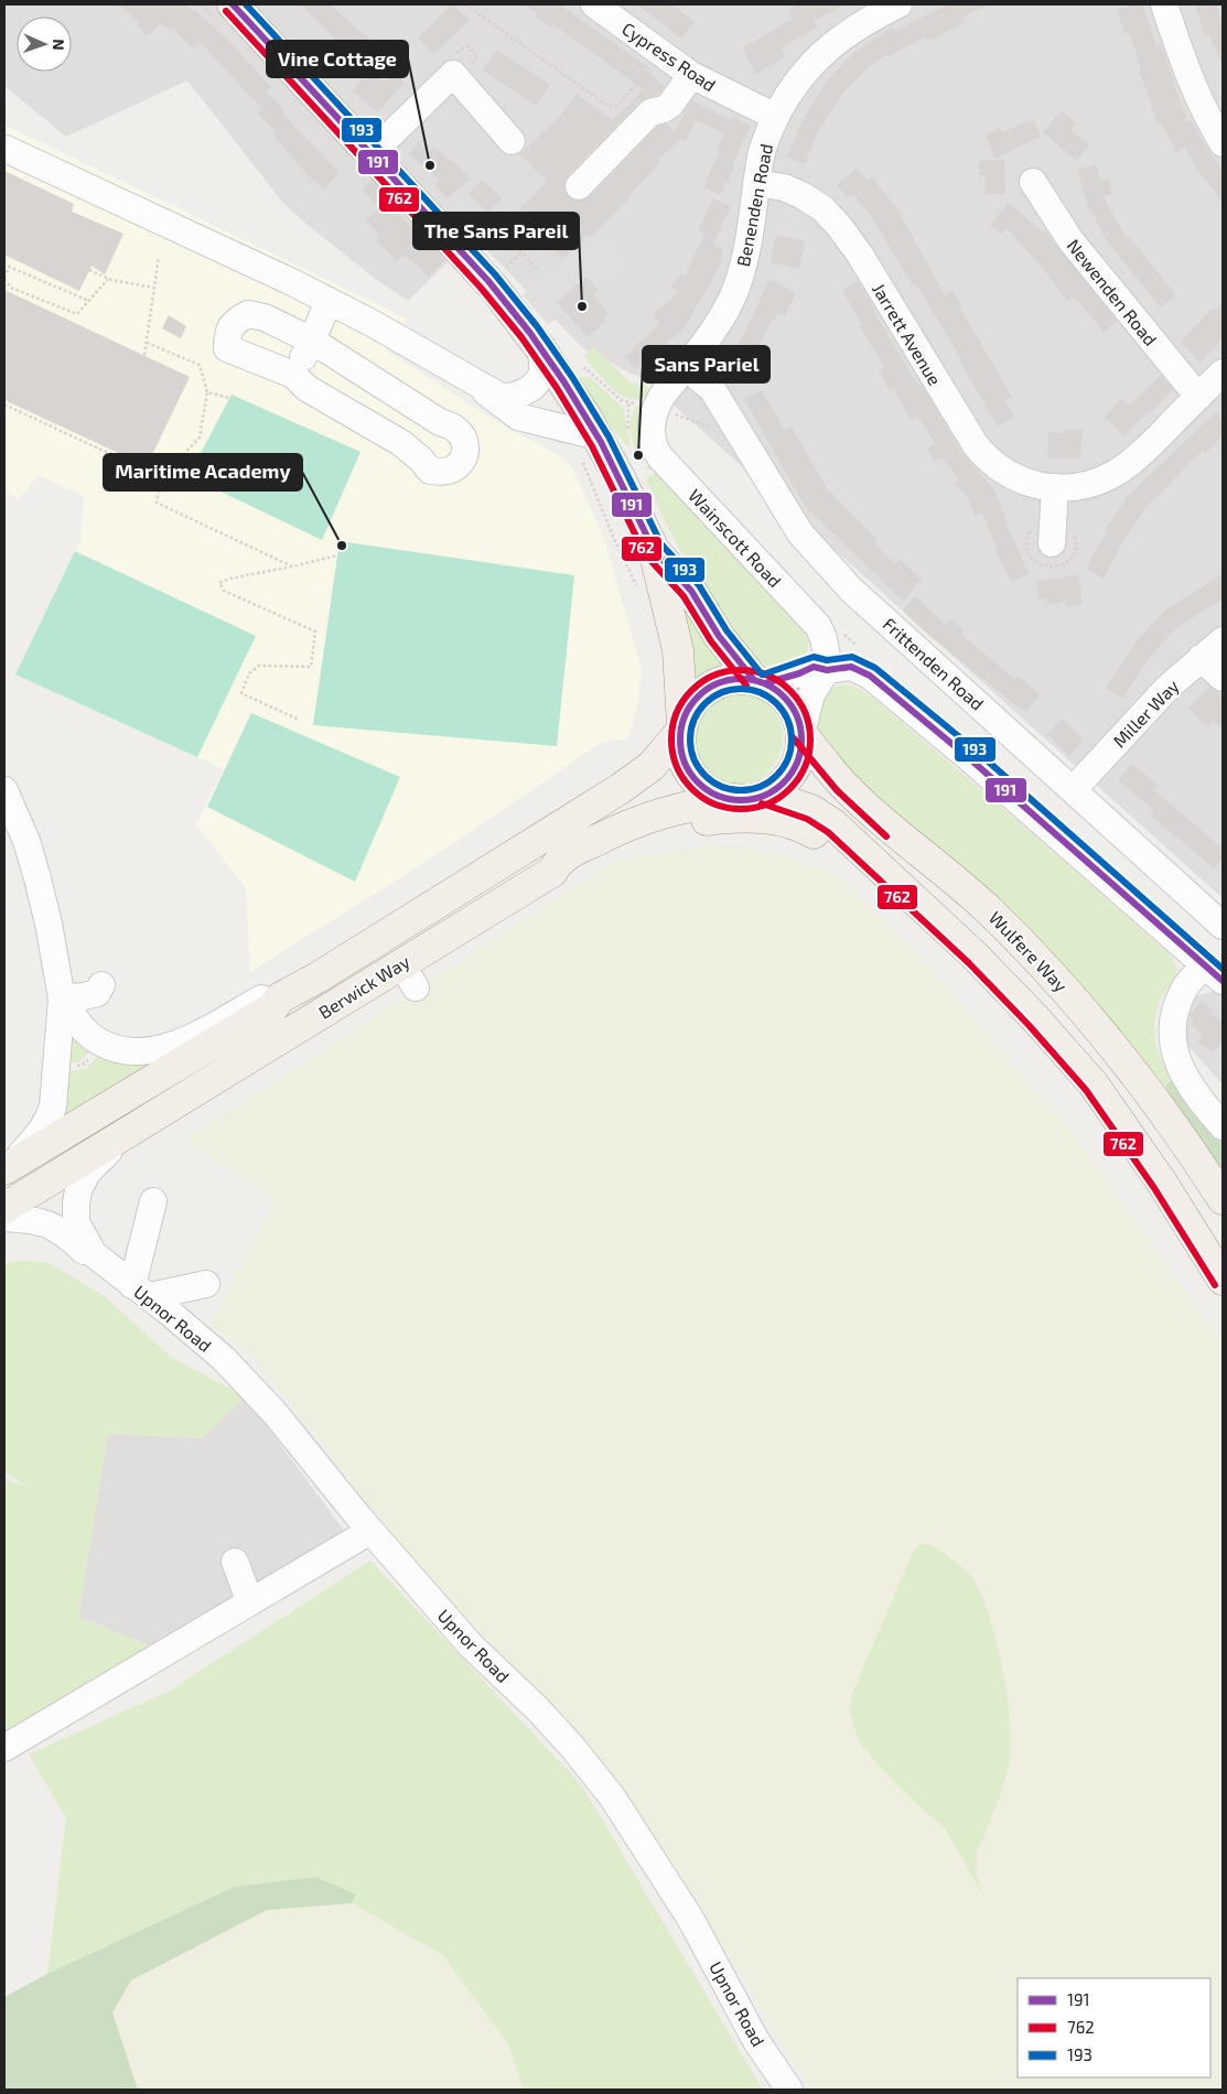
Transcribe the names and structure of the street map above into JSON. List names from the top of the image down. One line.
{"streets":{"main road":["Wulfere Way","Berwick Way"],"street":["Cypress Road","Benenden Road","Newenden Road","Jarrett Avenue","Wainscott Road","Frittenden Road","Miller Way","Upnor Road"]},"crossings":[["Cypress Road","Benenden Road"],["Benenden Road","Jarrett Avenue"],["Benenden Road","Wainscott Road"],["Benenden Road","Frittenden Road"],["Newenden Road","Jarrett Avenue"],["Frittenden Road","Miller Way"],["Wulfere Way","Berwick Way"]],"places":["Vine Cottage","The Sans Pareil","Sans Pariel","Maritime Academy"],"lines":["transit line 191","transit line 193","transit line 762"],"legend":["191","762","193"],"north":"right"}
